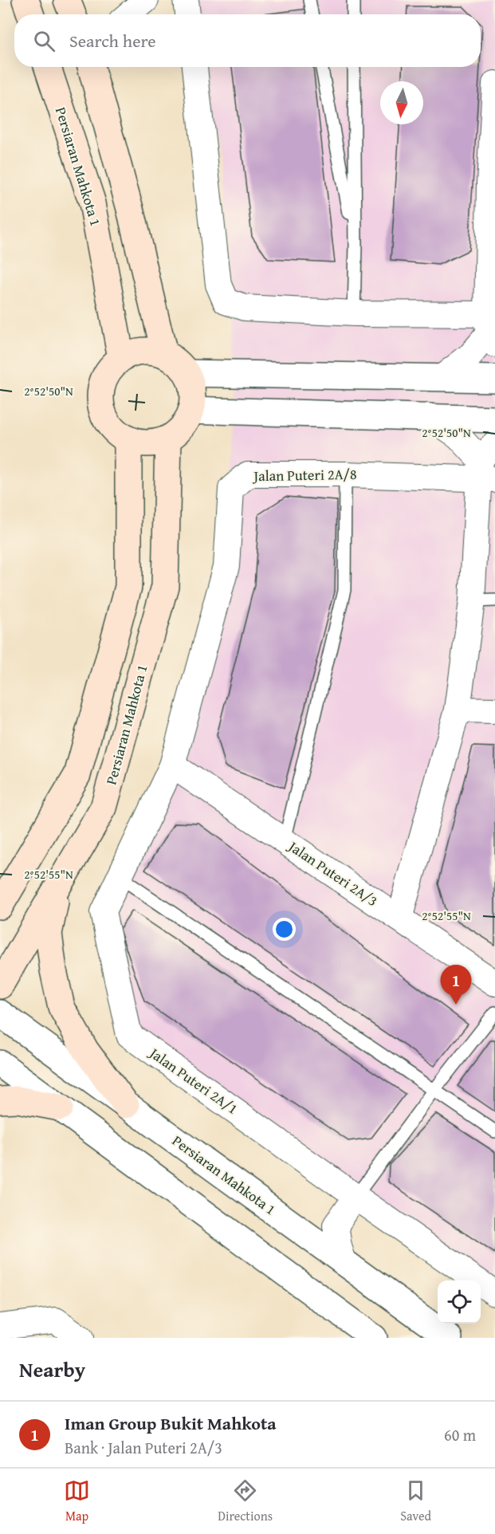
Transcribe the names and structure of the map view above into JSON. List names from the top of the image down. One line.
{"streets":{"main road":["Persiaran Mahkota 1"],"street":["Jalan Puteri 2A/8","Jalan Puteri 2A/3","Jalan Puteri 2A/1"]},"crossings":[["Jalan Puteri 2A/8","Jalan Puteri 2A/3"],["Jalan Puteri 2A/8","Jalan Puteri 2A/1"],["Jalan Puteri 2A/3","Jalan Puteri 2A/1"]],"north":"bottom","page":{"search":"Search here","pins":"1","heading":"Nearby","list":[{"mark":"1","name":"Iman Group Bukit Mahkota","note":"Bank · Jalan Puteri 2A/3","value":"60 m"}],"nav":["Map","Directions","Saved"]},"coordinates":["2°52'50\"N","2°52'55\"N"]}
